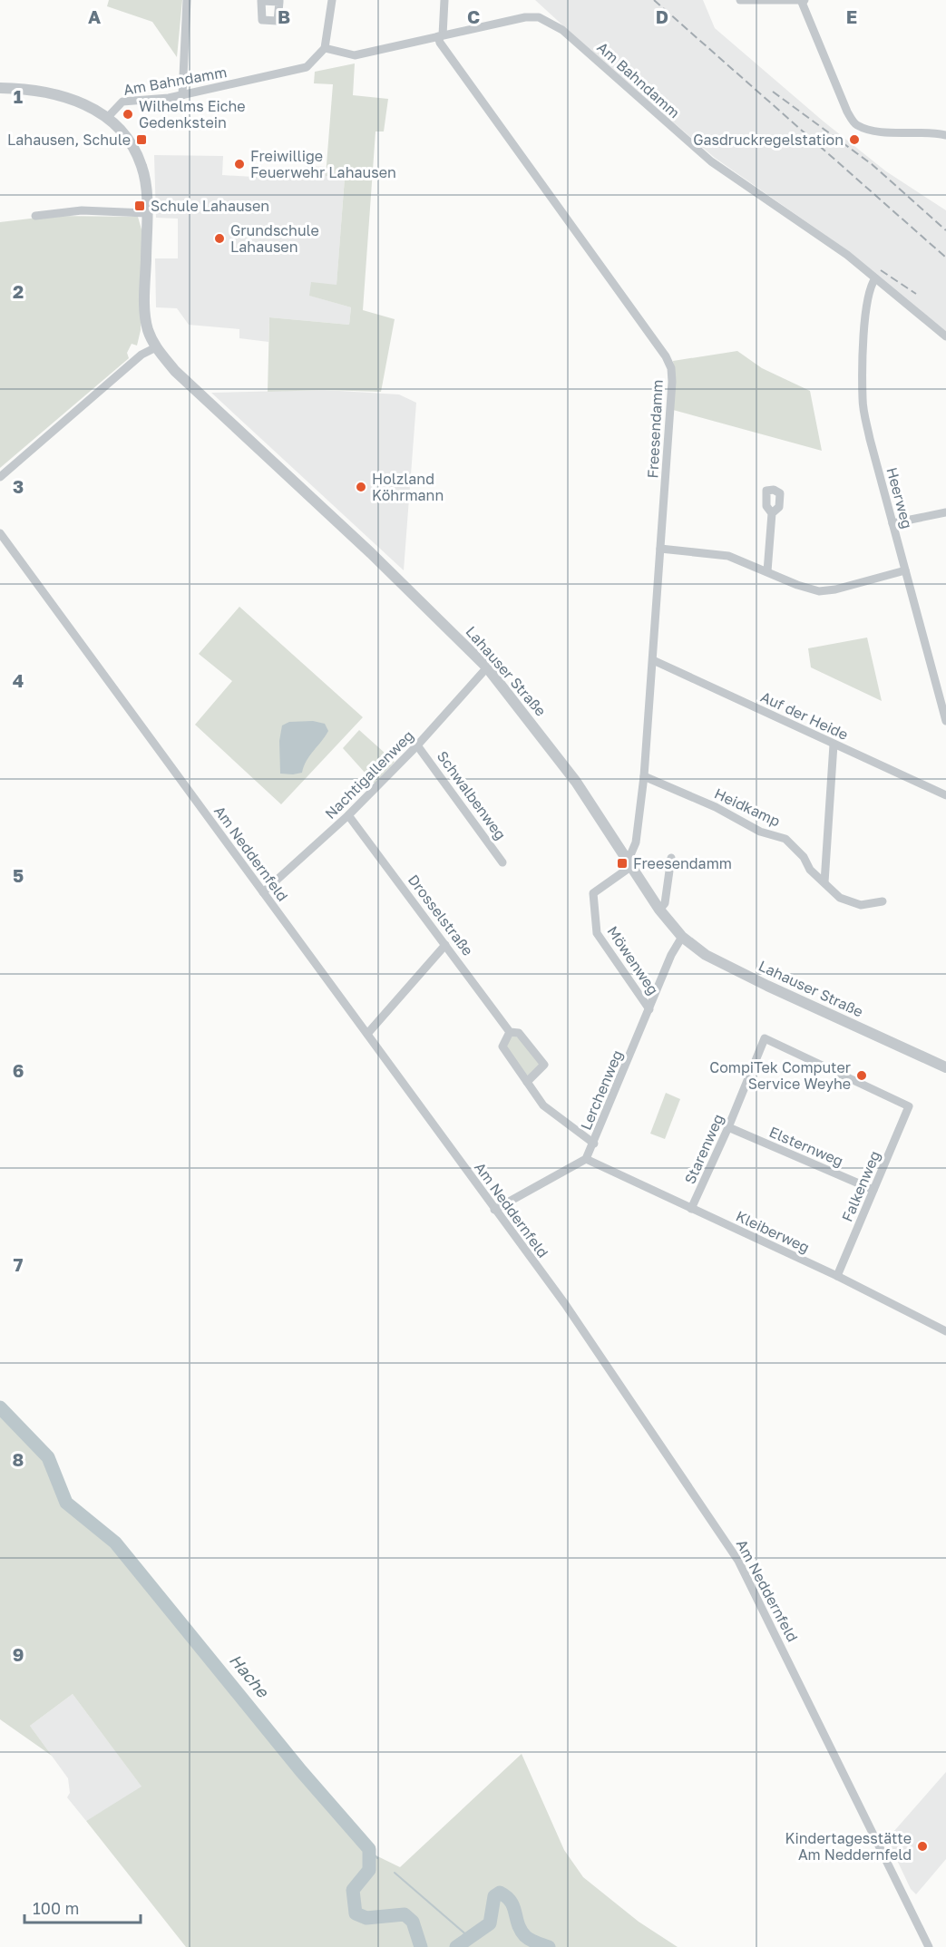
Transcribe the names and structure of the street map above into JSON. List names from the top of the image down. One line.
{"streets":{"street":["Am Bahndamm","Freesendamm","Heerweg","Lahauser Straße","Auf der Heide","Nachtigallenweg","Schwalbenweg","Heidkamp","Am Neddernfeld","Drosselstraße","Möwenweg","Lerchenweg","Elsternweg","Starenweg","Falkenweg","Kleiberweg"]},"crossings":[["Am Bahndamm","Freesendamm"],["Am Bahndamm","Heerweg"],["Am Bahndamm","Lahauser Straße"],["Freesendamm","Lahauser Straße"],["Freesendamm","Auf der Heide"],["Freesendamm","Heidkamp"],["Freesendamm","Möwenweg"],["Lahauser Straße","Nachtigallenweg"],["Lahauser Straße","Möwenweg"],["Lahauser Straße","Lerchenweg"],["Nachtigallenweg","Schwalbenweg"],["Nachtigallenweg","Am Neddernfeld"],["Nachtigallenweg","Drosselstraße"],["Möwenweg","Lerchenweg"],["Lerchenweg","Kleiberweg"],["Elsternweg","Starenweg"],["Elsternweg","Falkenweg"],["Starenweg","Falkenweg"],["Starenweg","Kleiberweg"],["Falkenweg","Kleiberweg"]],"water":["Hache"],"places":{"other":["Wilhelms Eiche Gedenkstein","Gasdruckregelstation","Freiwillige Feuerwehr Lahausen","Grundschule Lahausen","Holzland Köhrmann","CompiTek Computer Service Weyhe","Kindertagesstätte Am Neddernfeld"],"transit":["Lahausen, Schule","Schule Lahausen","Freesendamm"]},"scale_bar":"100 m","grid":{"columns":["A","B","C","D","E"],"rows":["1","2","3","4","5","6","7","8","9"]}}
